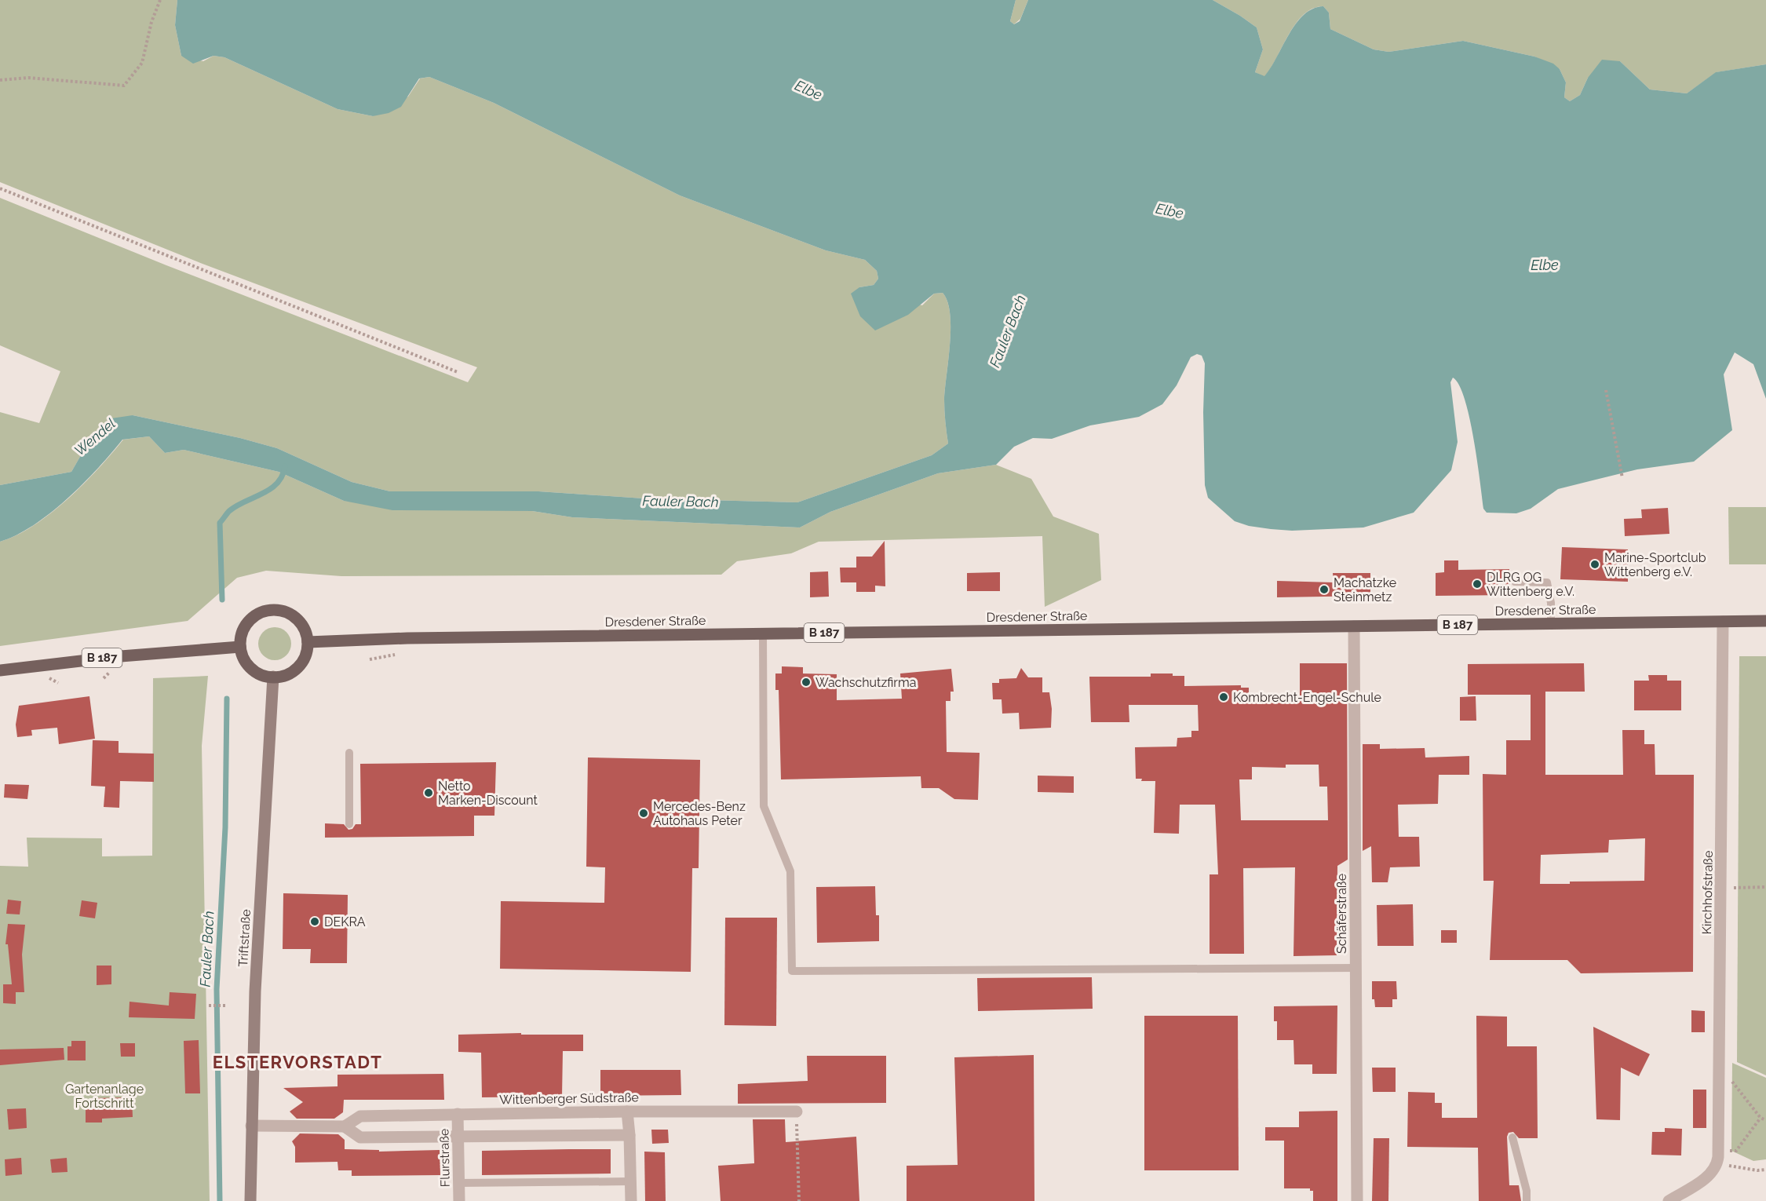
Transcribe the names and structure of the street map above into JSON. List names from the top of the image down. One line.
{"streets":{"main road":["Dresdener Straße","B 187","Triftstraße"],"street":["Kirchhofstraße","Schäferstraße","Wittenberger Südstraße","Flurstraße"]},"crossings":[["Dresdener Straße","B 187"],["Dresdener Straße","Kirchhofstraße"],["Dresdener Straße","Schäferstraße"],["Dresdener Straße","Triftstraße"],["B 187","Triftstraße"],["Triftstraße","Wittenberger Südstraße"],["Wittenberger Südstraße","Flurstraße"]],"districts":["ELSTERVORSTADT"],"water":["Elbe","Fauler Bach","Wendel"],"parks":["Gartenanlage Fortschritt"],"places":["Marine-Sportclub Wittenberg e.V.","DLRG OG Wittenberg e.V.","Machatzke Steinmetz","Wachschutzfirma","Kombrecht-Engel-Schule","Netto Marken-Discount","Mercedes-Benz Autohaus Peter","DEKRA"]}
